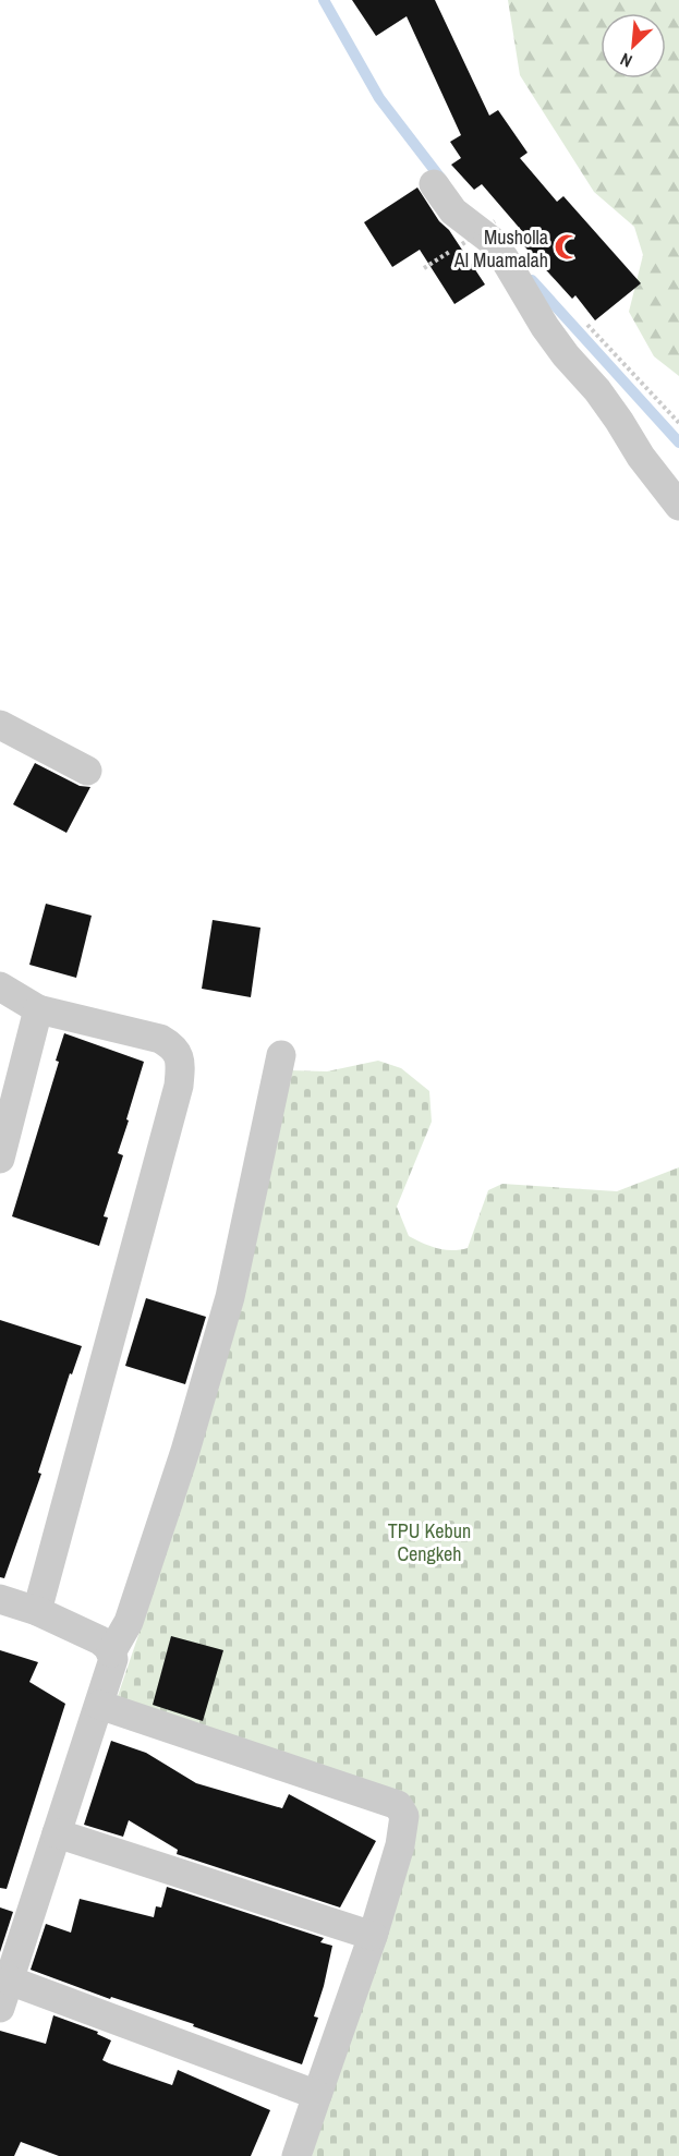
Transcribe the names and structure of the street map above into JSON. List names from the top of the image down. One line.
{"parks":["TPU Kebun Cengkeh"],"places":{"mosque":["Musholla Al Muamalah"]},"north":"bottom left"}
